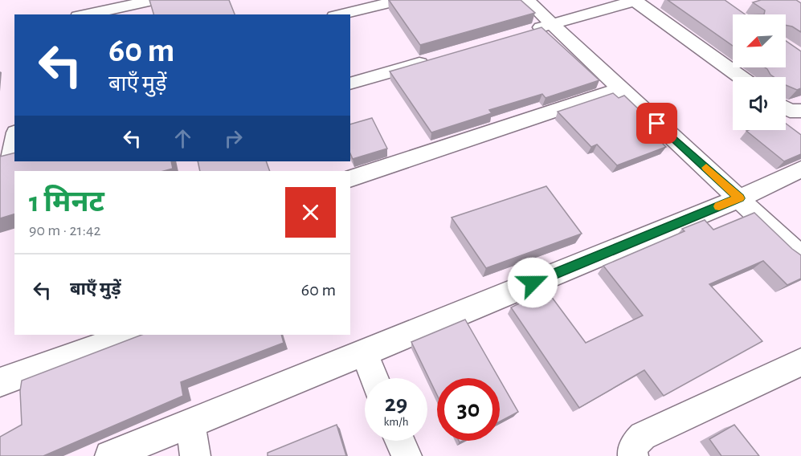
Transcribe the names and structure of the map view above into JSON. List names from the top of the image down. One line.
{"north":"bottom left","page":{"turn":["60 m","बाएँ मुड़ें"],"heading":["1 मिनट","90 m · 21:42"],"list":[{"name":"बाएँ मुड़ें","value":"60 m"}],"speed":"29 km/h","limit":"30"}}
